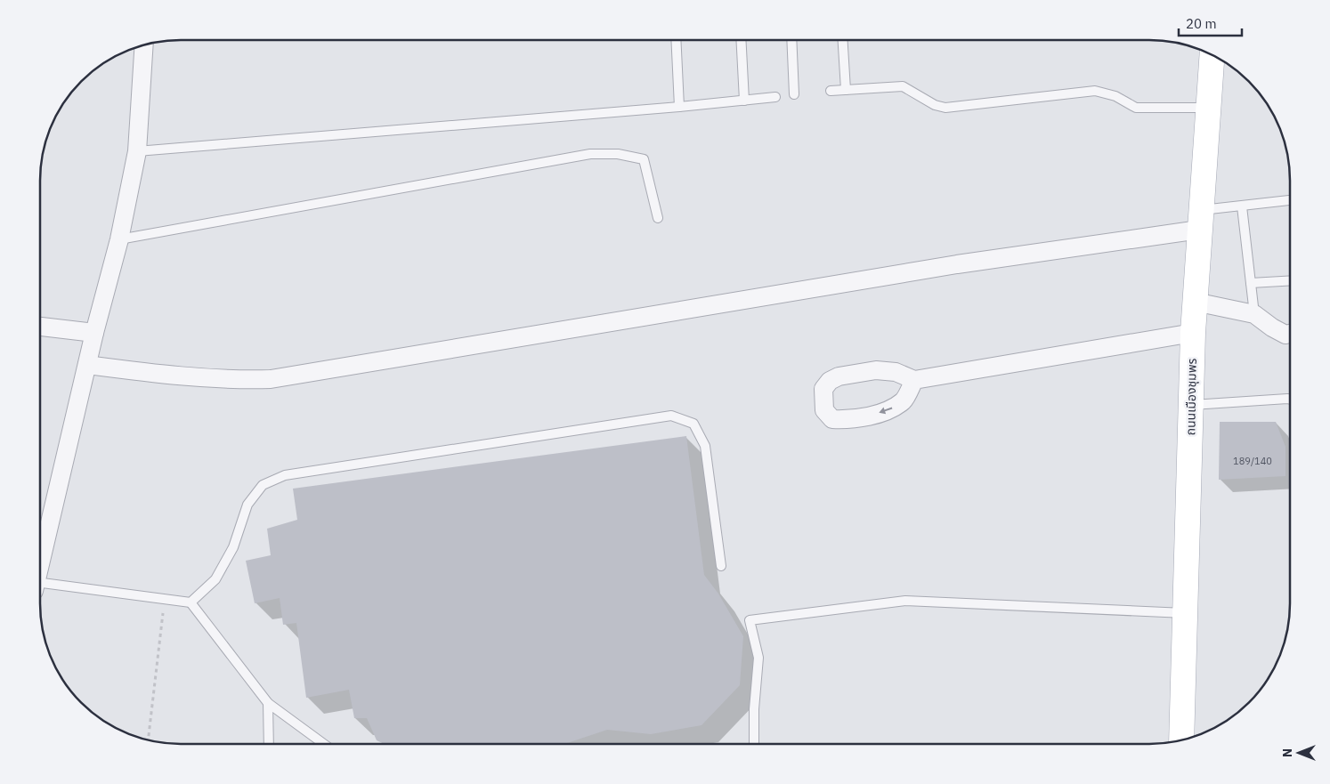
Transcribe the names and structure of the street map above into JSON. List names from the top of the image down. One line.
{"streets":{"main road":["ถนนเมืองชุมพร"]},"house_numbers":["189/140"],"scale_bar":"20 m","north":"left"}
